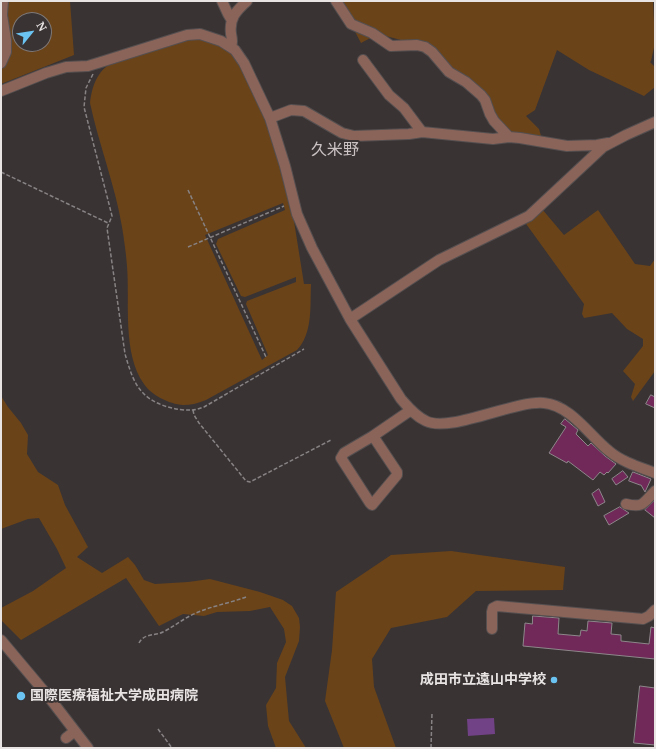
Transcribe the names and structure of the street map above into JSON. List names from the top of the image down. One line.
{"districts":["久米野"],"places":["成田市立遠山中学校","国際医療福祉大学成田病院"],"north":"top right"}
